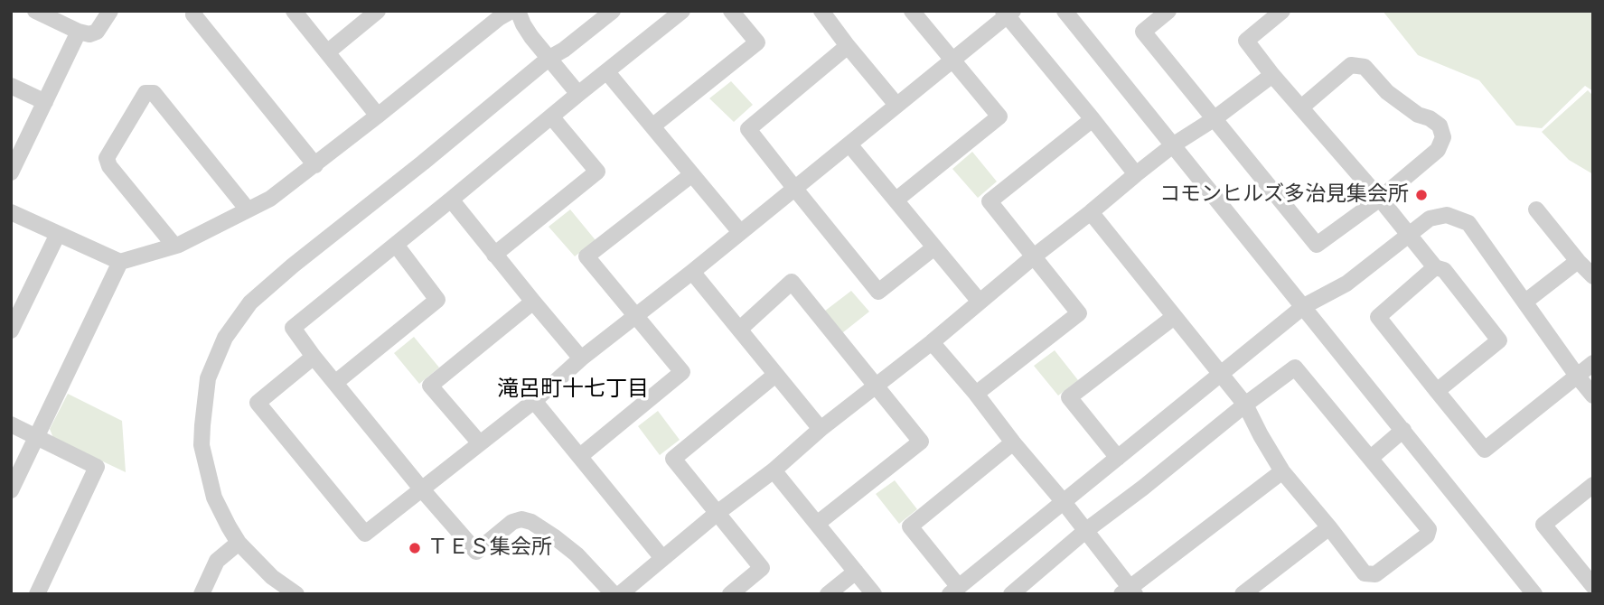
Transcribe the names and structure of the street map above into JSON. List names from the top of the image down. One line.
{"districts":["滝呂町十七丁目"],"places":["コモンヒルズ多治見集会所","ＴＥＳ集会所"]}
